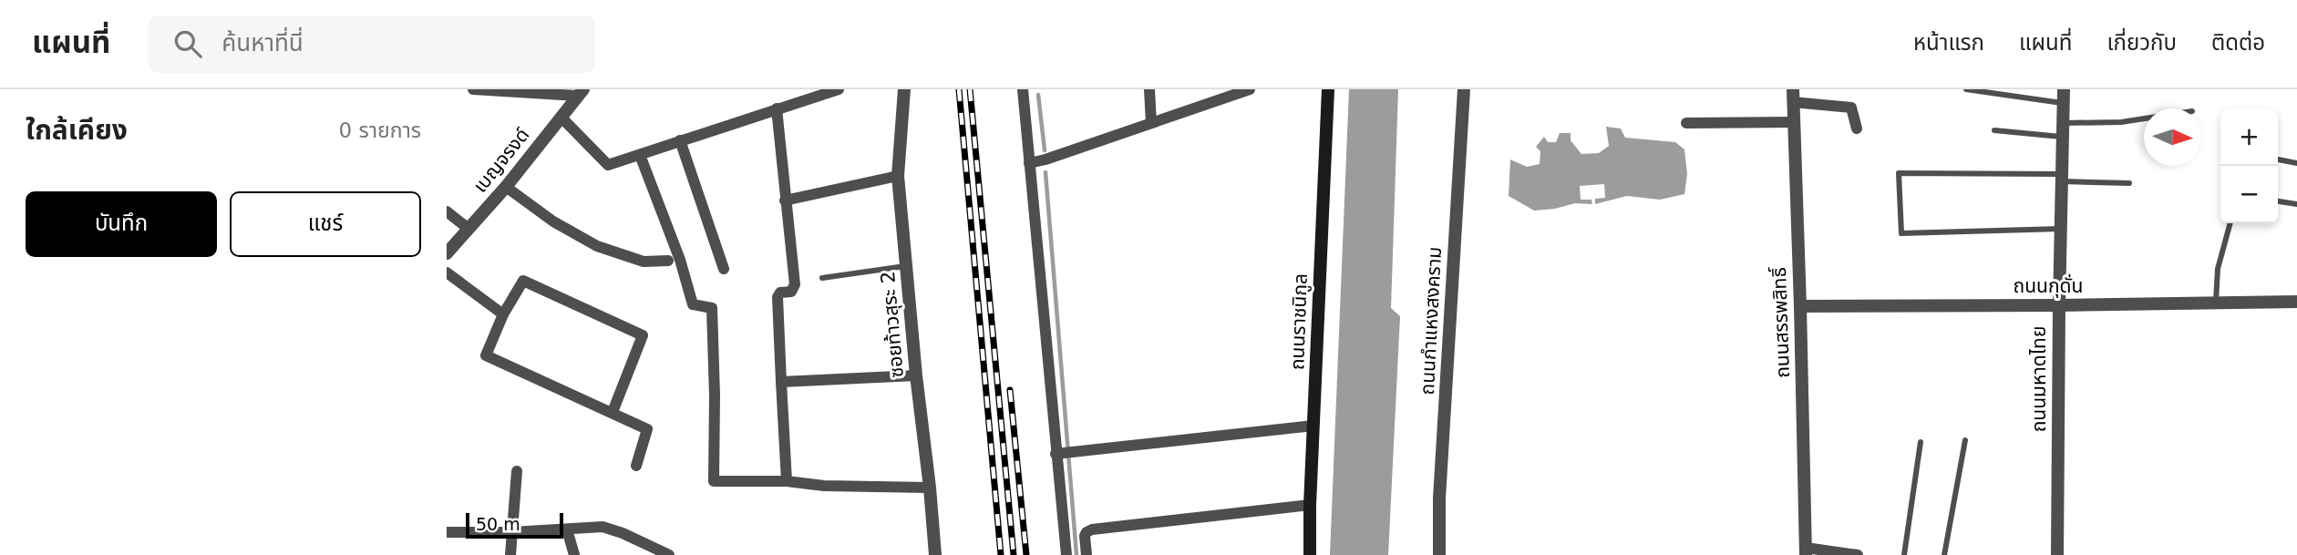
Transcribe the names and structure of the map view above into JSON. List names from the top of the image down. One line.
{"streets":{"main road":["ถนนราชนิกูล"],"street":["เบญจรงด์","ถนนกุดั่น","ถนนกำแหงสงคราม","ถนนสรรพสิทธิ์","ซอยท้าวสุระ 2","ถนนมหาดไทย"]},"crossings":[["ถนนกุดั่น","ถนนสรรพสิทธิ์"],["ถนนกุดั่น","ถนนมหาดไทย"]],"scale_bar":"50 m","north":"right","page":{"header":"แผนที่","search":"ค้นหาที่นี่","nav":["หน้าแรก","แผนที่","เกี่ยวกับ","ติดต่อ"],"heading":["ใกล้เคียง","0 รายการ"],"map_buttons":["+","−"],"buttons":["บันทึก","แชร์"],"scale":"50 m"}}
